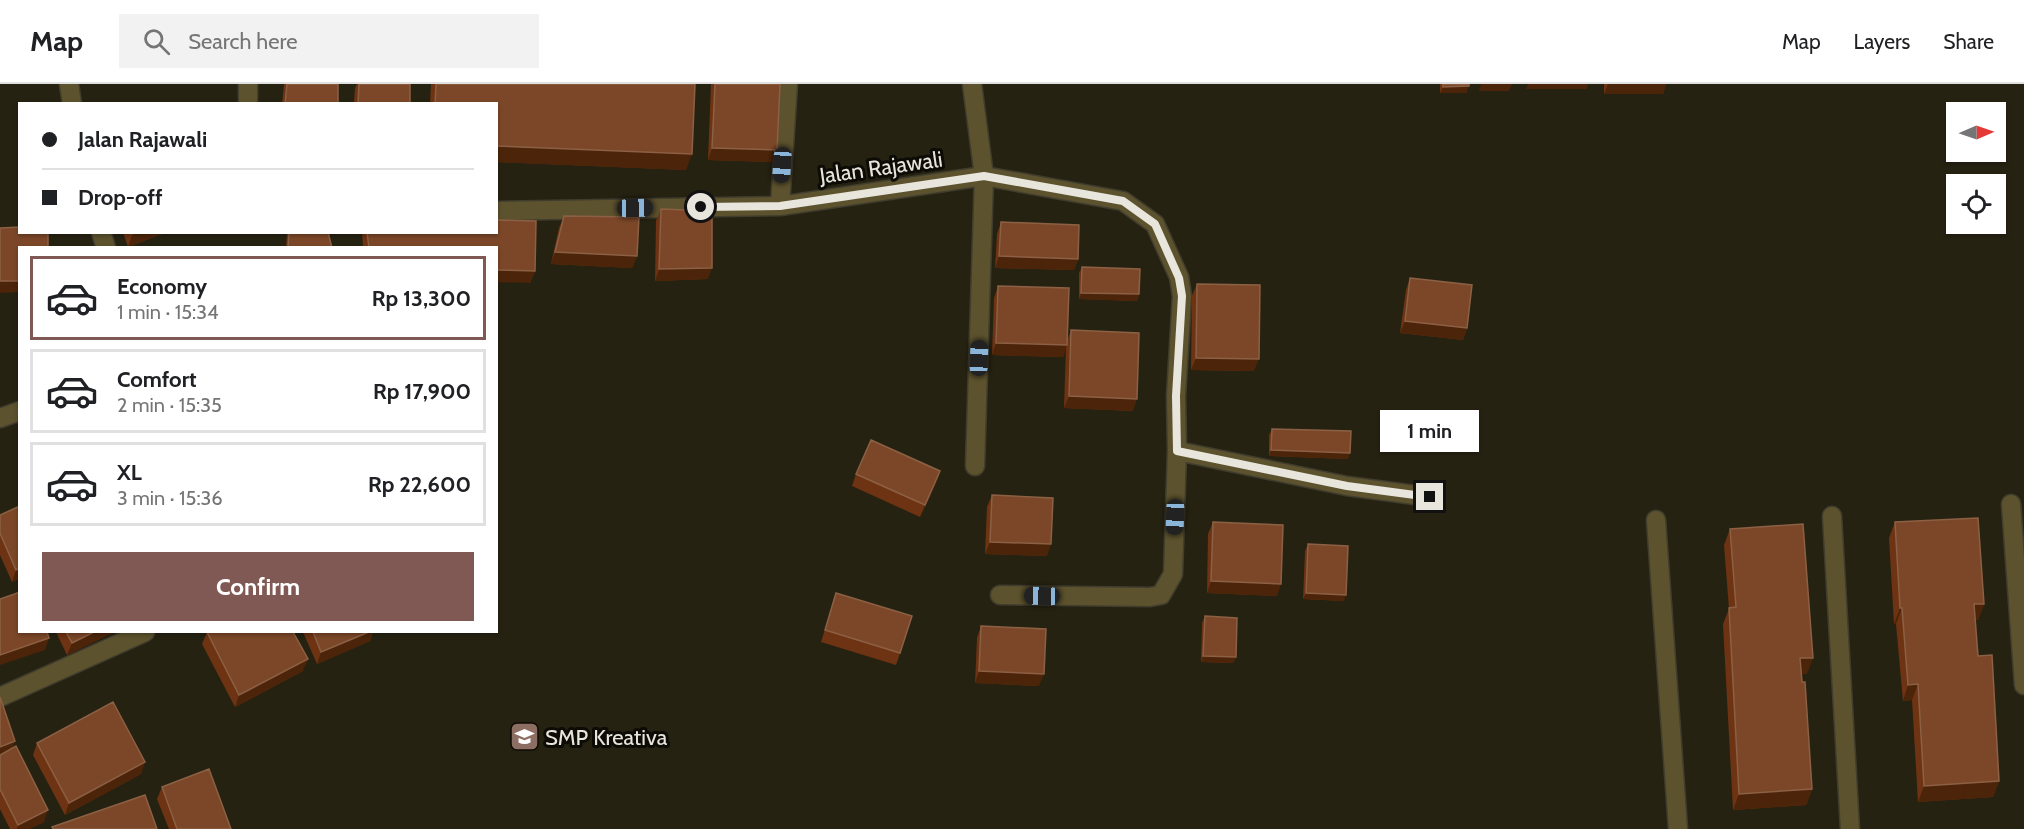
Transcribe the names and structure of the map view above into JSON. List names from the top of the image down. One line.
{"streets":{"street":["Jalan Rajawali"]},"places":{"school or university":["SMP Kreativa"]},"north":"right","page":{"header":"Map","search":"Search here","nav":["Map","Layers","Share"],"banner":["Jalan Rajawali","Drop-off"],"list":[{"name":"Economy","note":"1 min · 15:34","value":"Rp 13,300"},{"name":"Comfort","note":"2 min · 15:35","value":"Rp 17,900"},{"name":"XL","note":"3 min · 15:36","value":"Rp 22,600"}],"bubble":"1 min","buttons":"Confirm"}}
